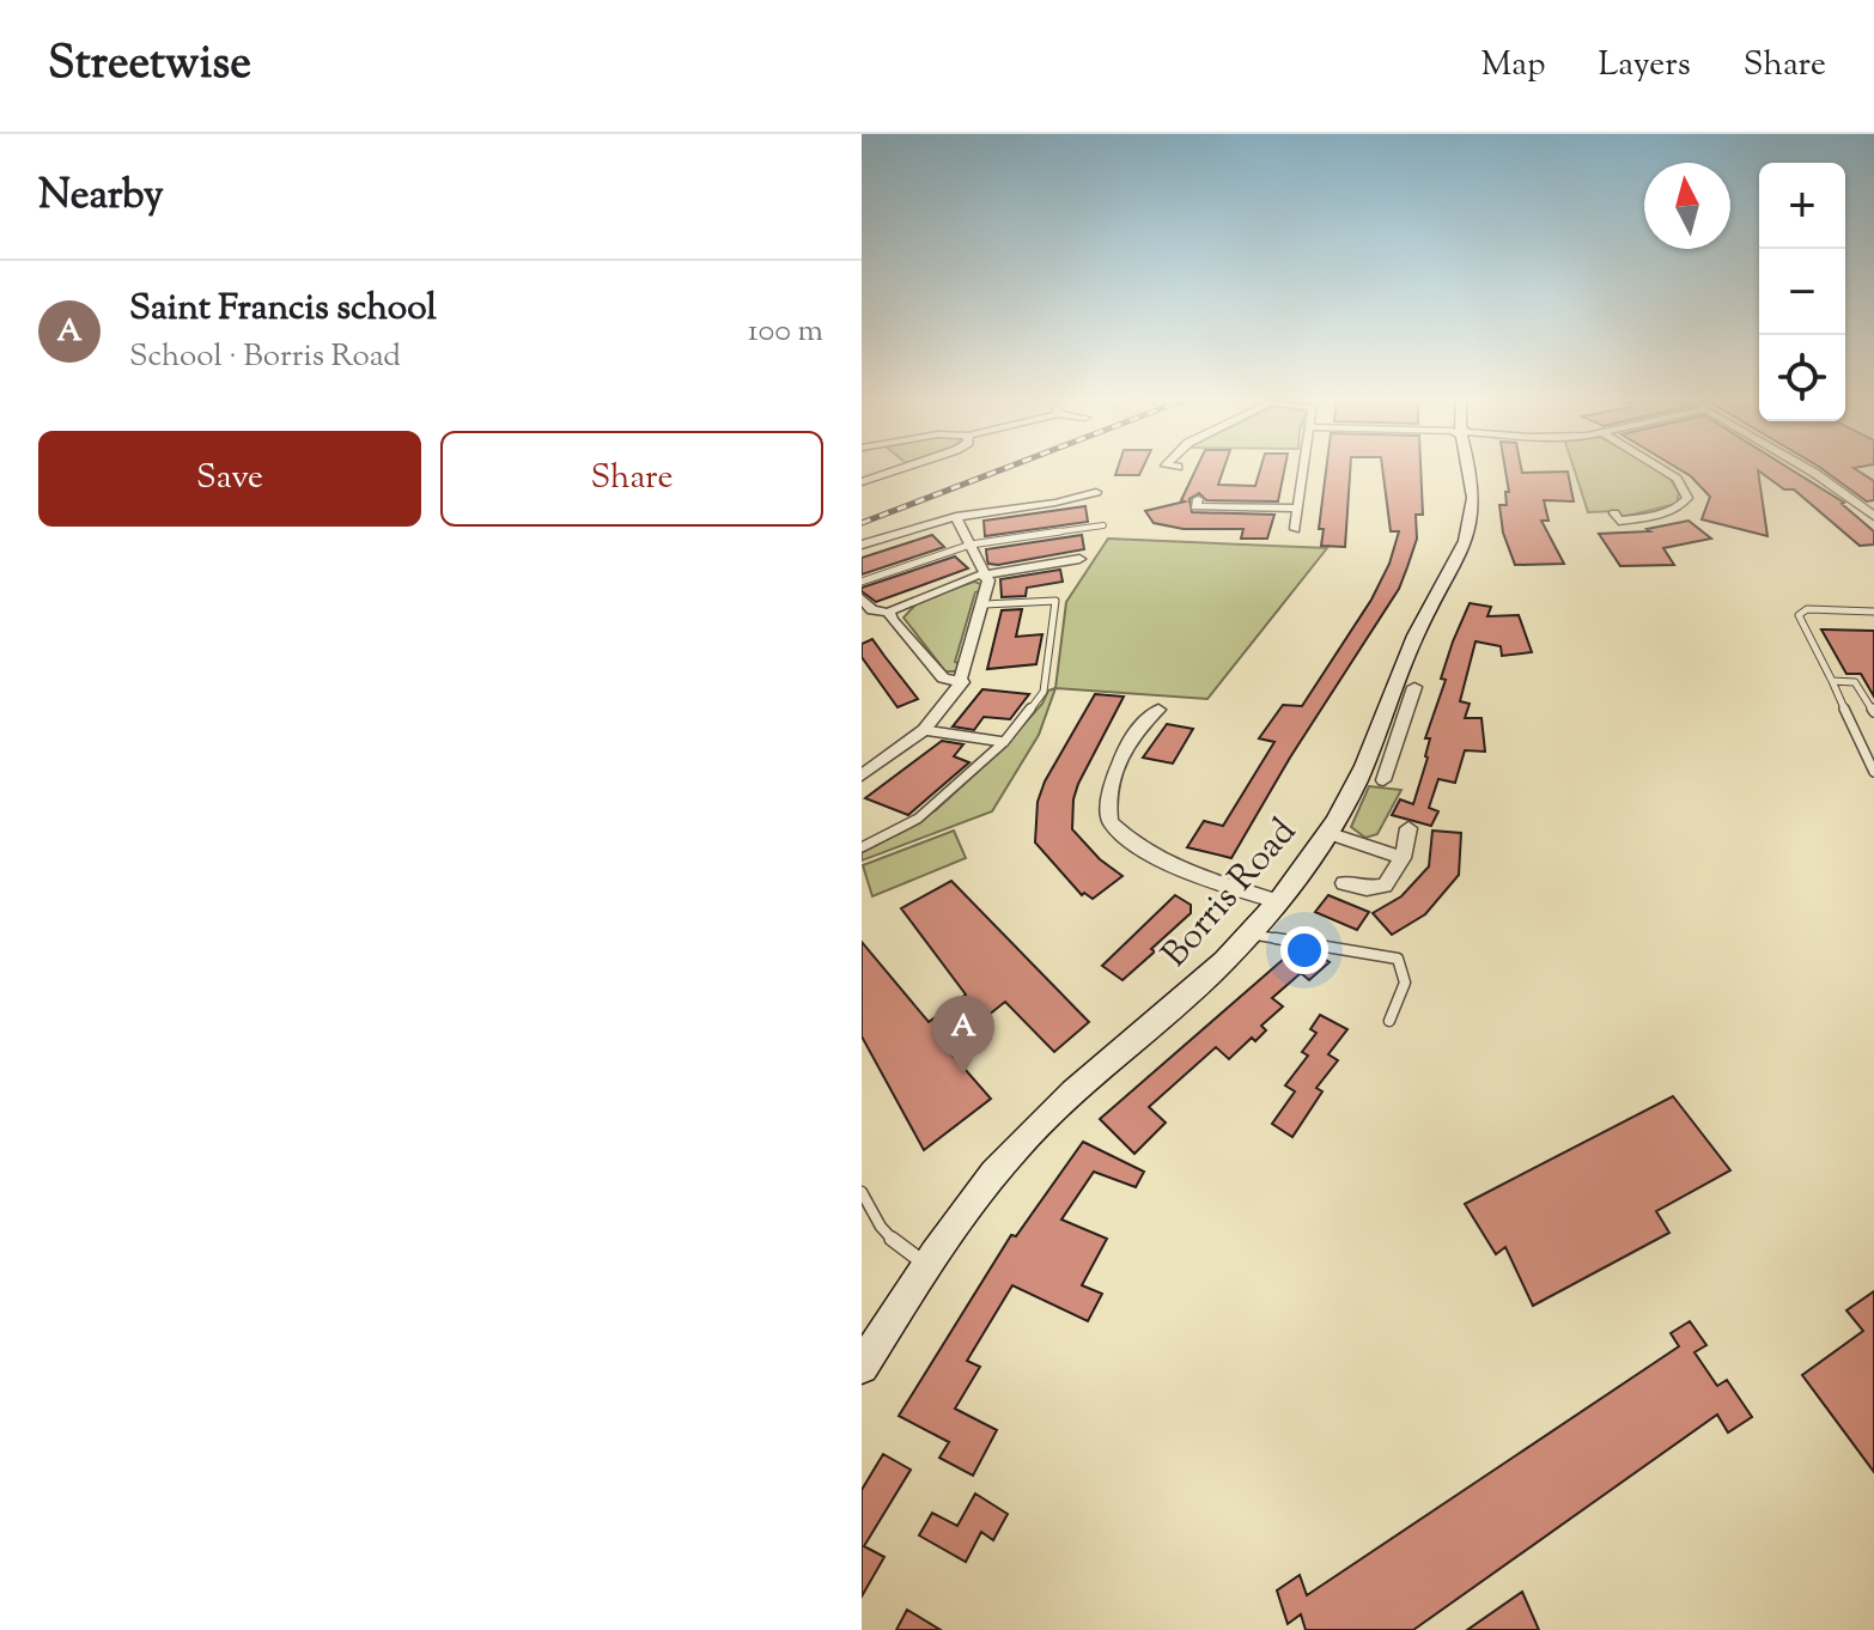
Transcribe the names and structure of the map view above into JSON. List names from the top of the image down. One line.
{"streets":{"street":["Borris Road"]},"north":"top","page":{"header":"Streetwise","nav":["Map","Layers","Share"],"heading":"Nearby","map_buttons":["+","−"],"list":[{"mark":"A","name":"Saint Francis school","note":"School · Borris Road","value":"100 m"}],"buttons":["Save","Share"],"pins":"A"}}
